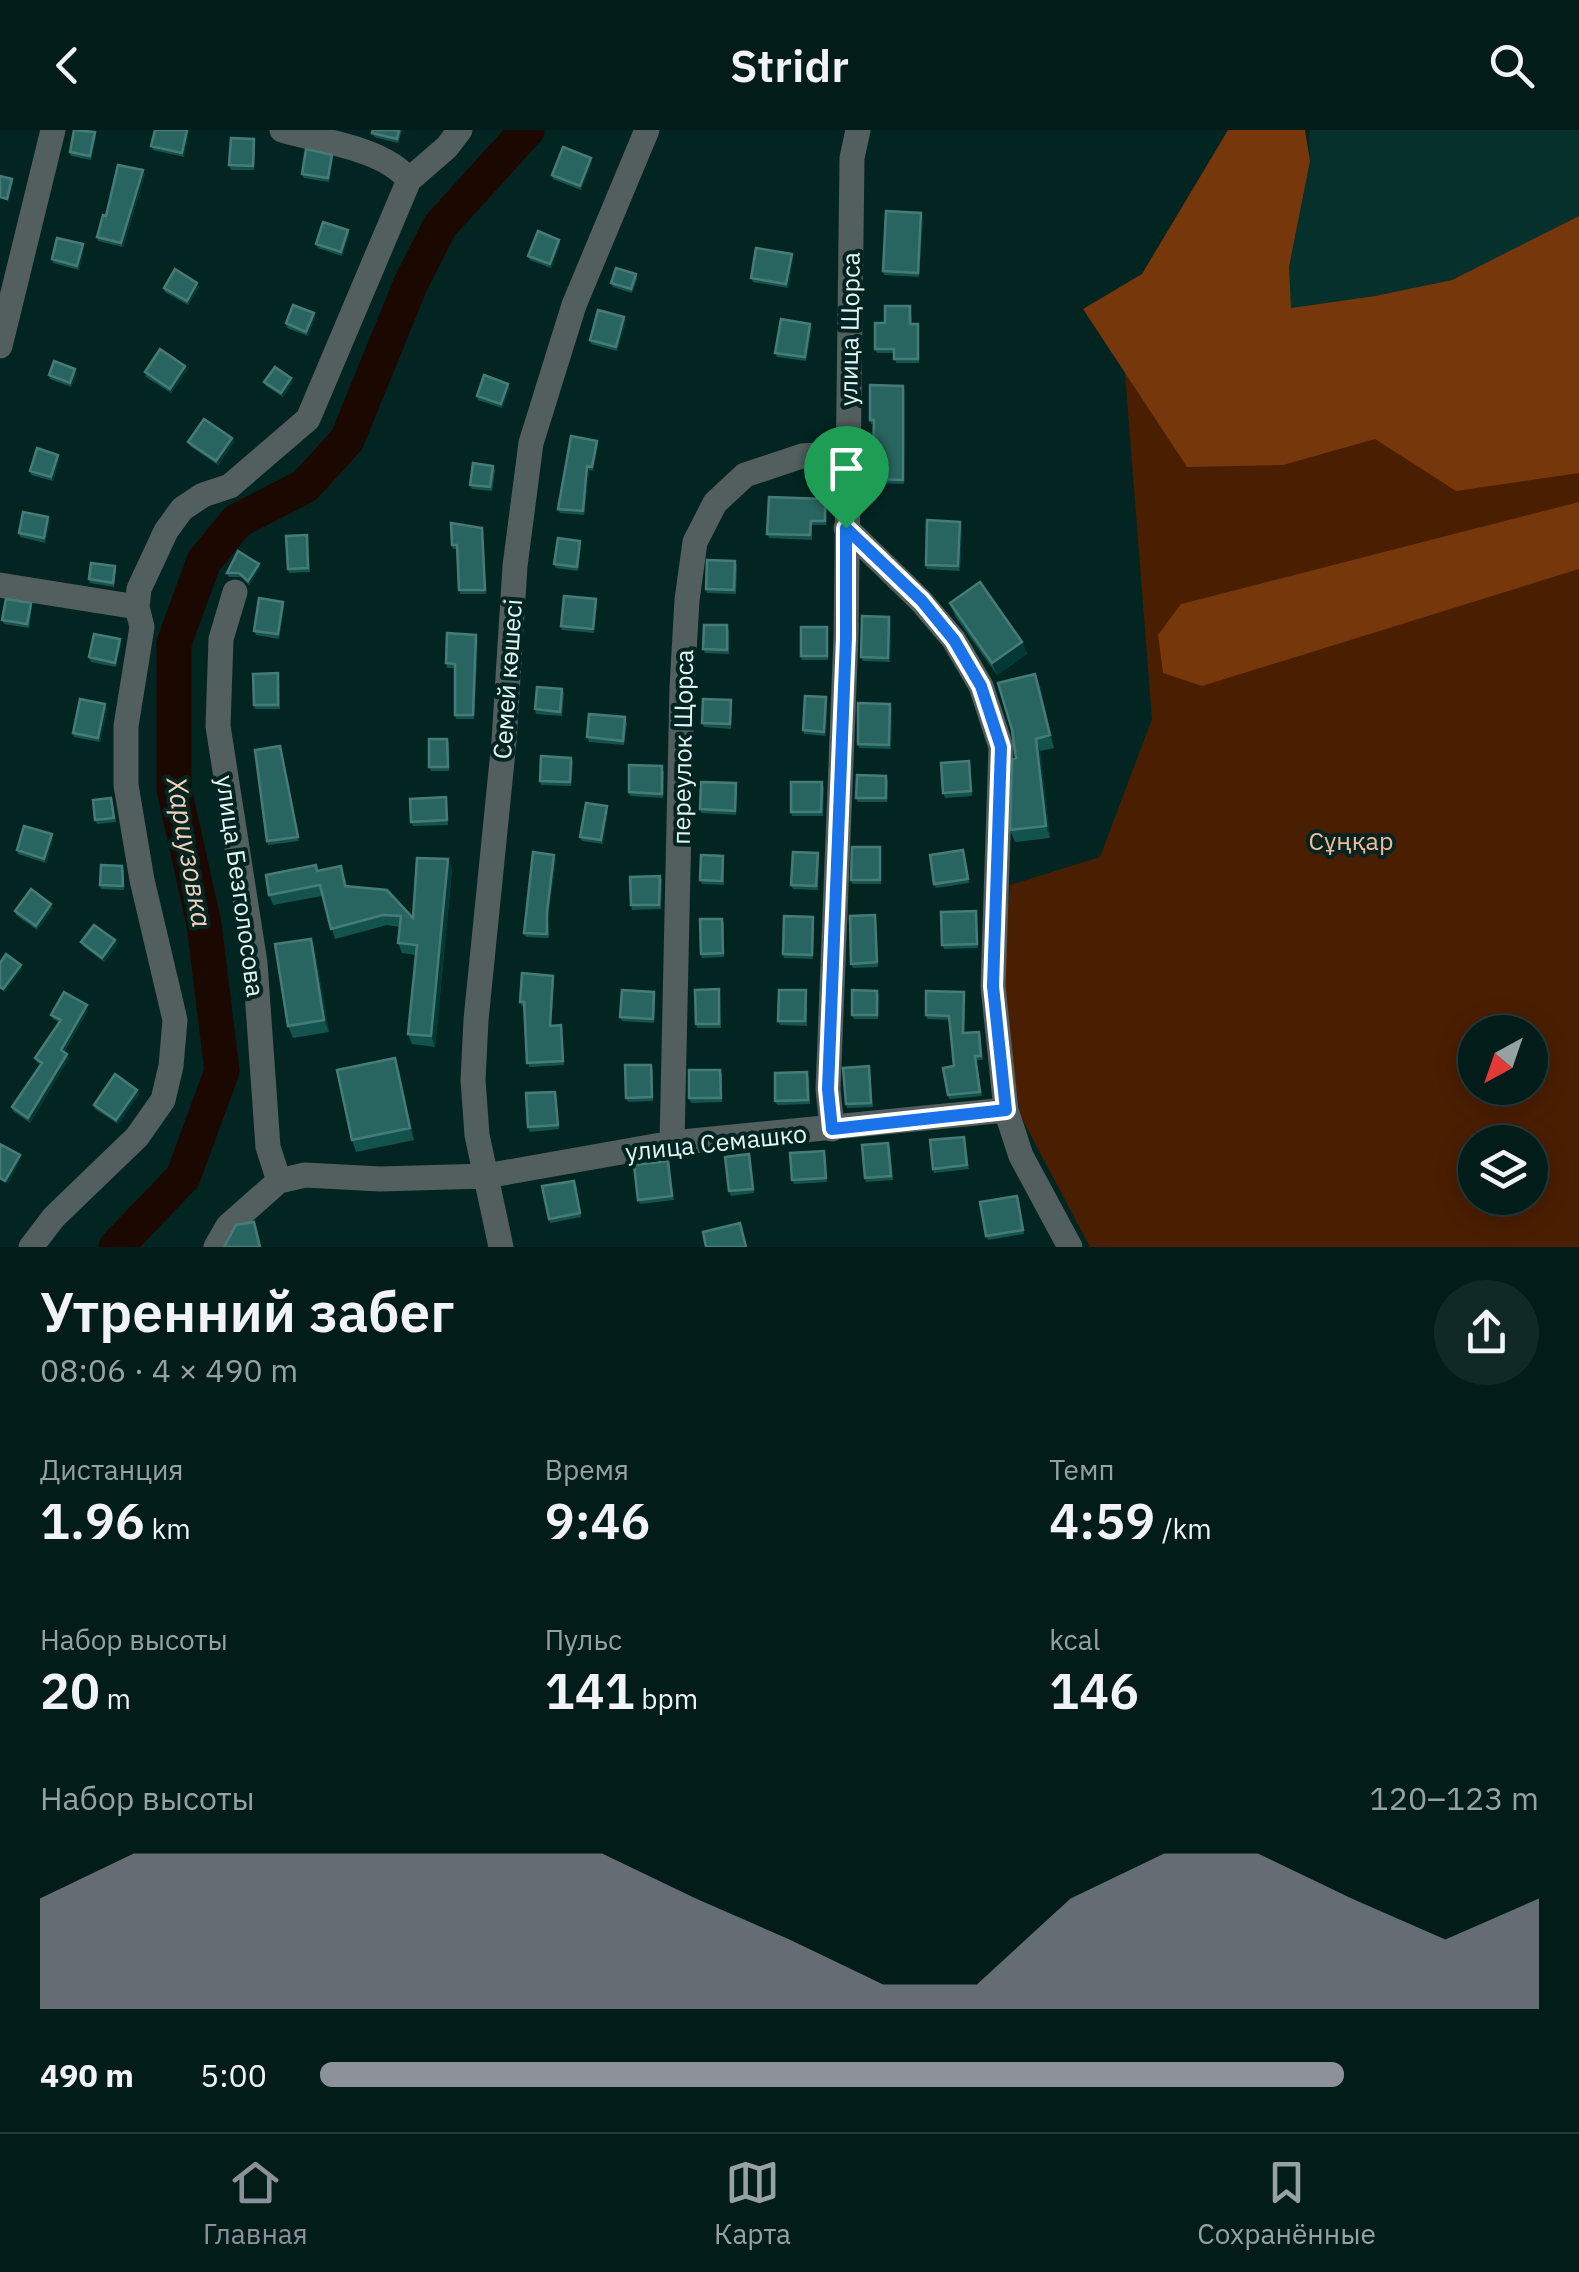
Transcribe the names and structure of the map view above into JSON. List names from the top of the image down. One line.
{"streets":{"street":["улица Щорса","Семей көшесі","переулок Щорса","улица Безголосова","улица Семашко"]},"crossings":[["улица Щорса","переулок Щорса"],["улица Щорса","улица Семашко"],["Семей көшесі","улица Семашко"],["переулок Щорса","улица Семашко"]],"water":["Хариузовка"],"parks":["Сұңқар"],"north":"bottom left","page":{"header":"Stridr","heading":["Утренний забег","08:06 · 4 × 490 m"],"stats":[["Дистанция","1.96 km"],["Время","9:46"],["Темп","4:59 /km"],["Набор высоты","20 m"],["Пульс","141 bpm"],["kcal","146"]],"chart":["Набор высоты","120–123 m"],"list":[{"name":"490 m","note":"5:00"}],"tabs":["Главная","Карта","Сохранённые"]}}
